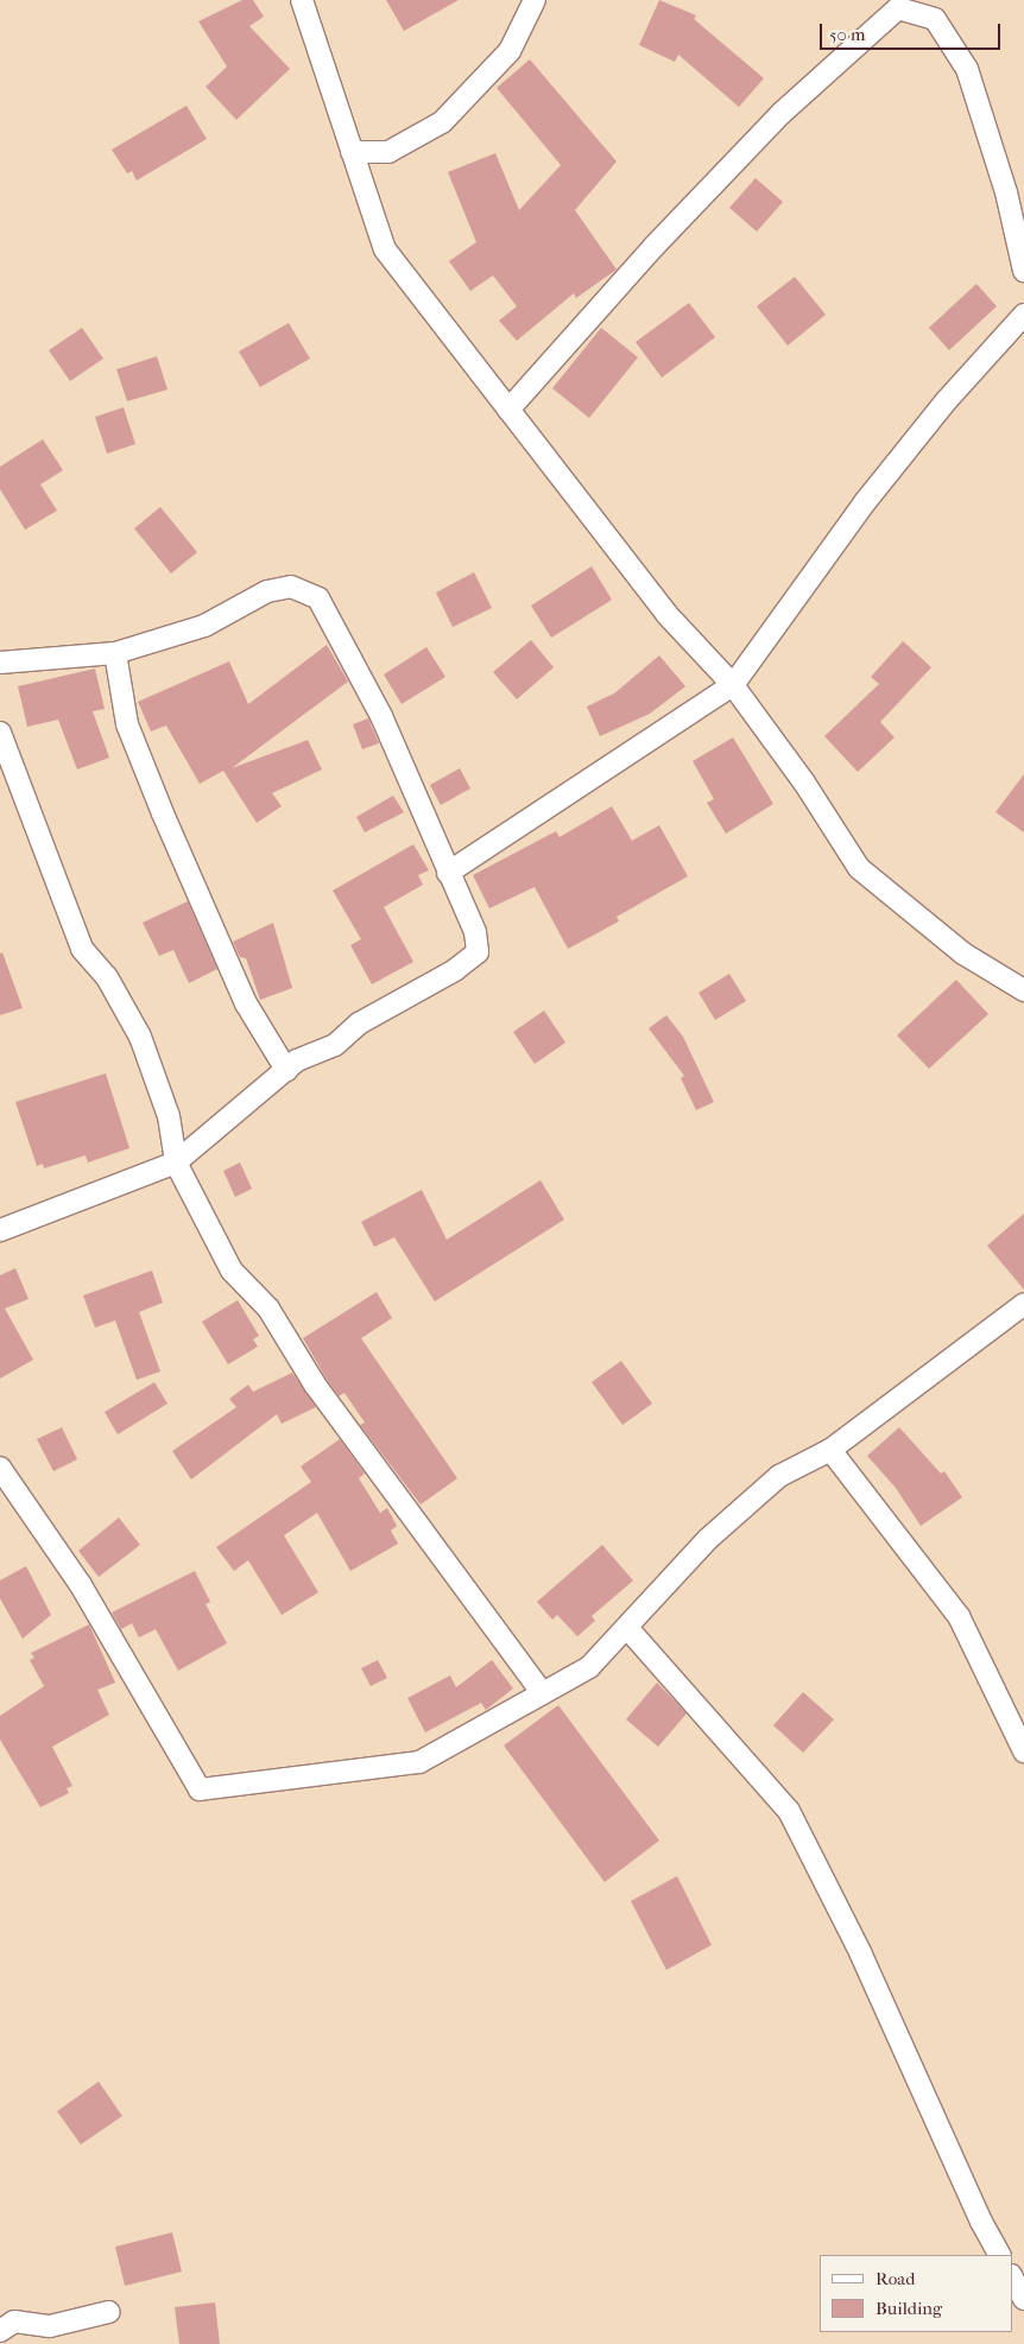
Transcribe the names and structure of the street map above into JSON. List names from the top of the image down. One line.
{"legend":["Road","Building"],"scale_bar":"50 m"}
